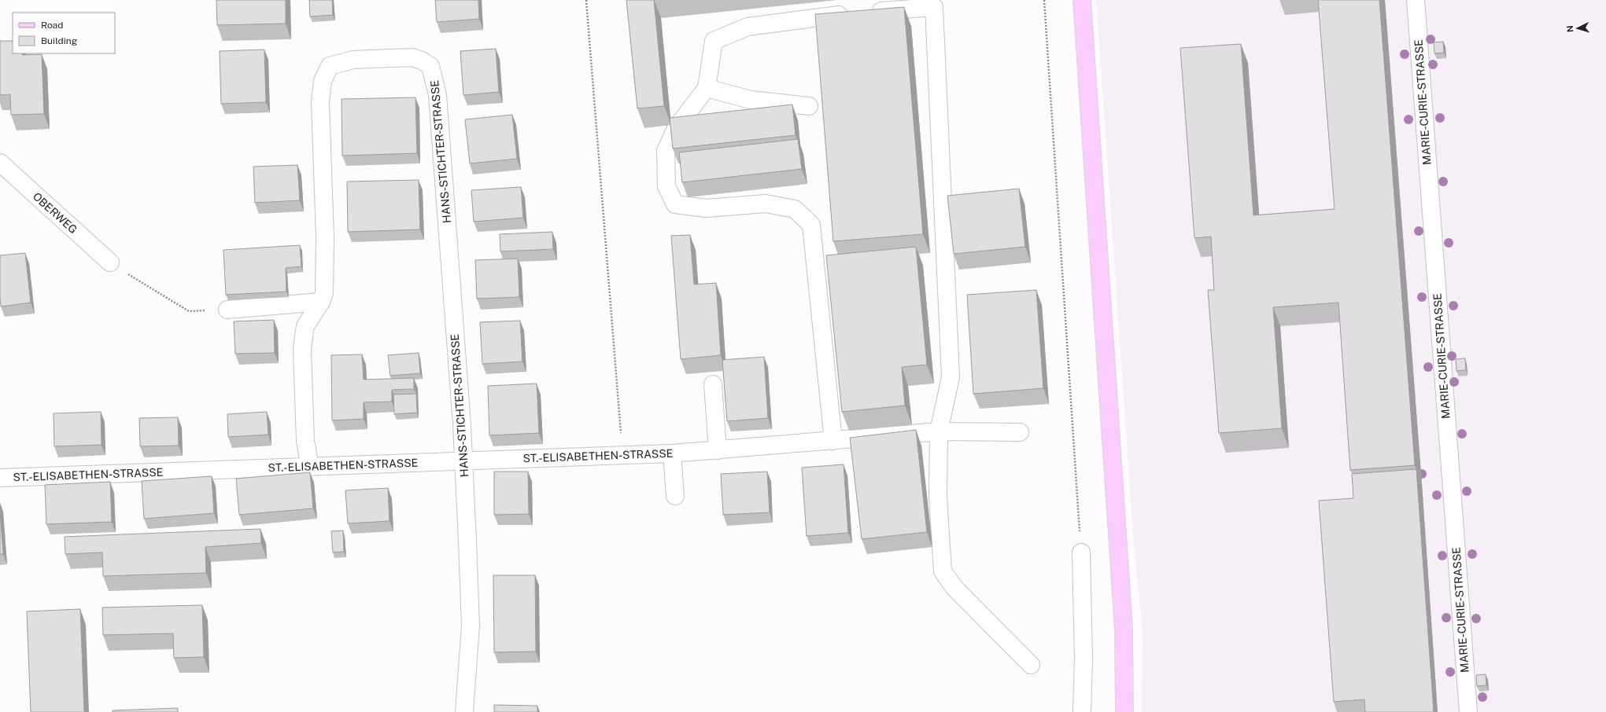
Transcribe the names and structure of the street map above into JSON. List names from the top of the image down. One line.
{"streets":{"street":["MARIE-CURIE-STRASSE","HANS-STICHTER-STRASSE","OBERWEG","ST.-ELISABETHEN-STRASSE"]},"crossings":[["HANS-STICHTER-STRASSE","ST.-ELISABETHEN-STRASSE"]],"legend":["Road","Building"],"north":"left"}
